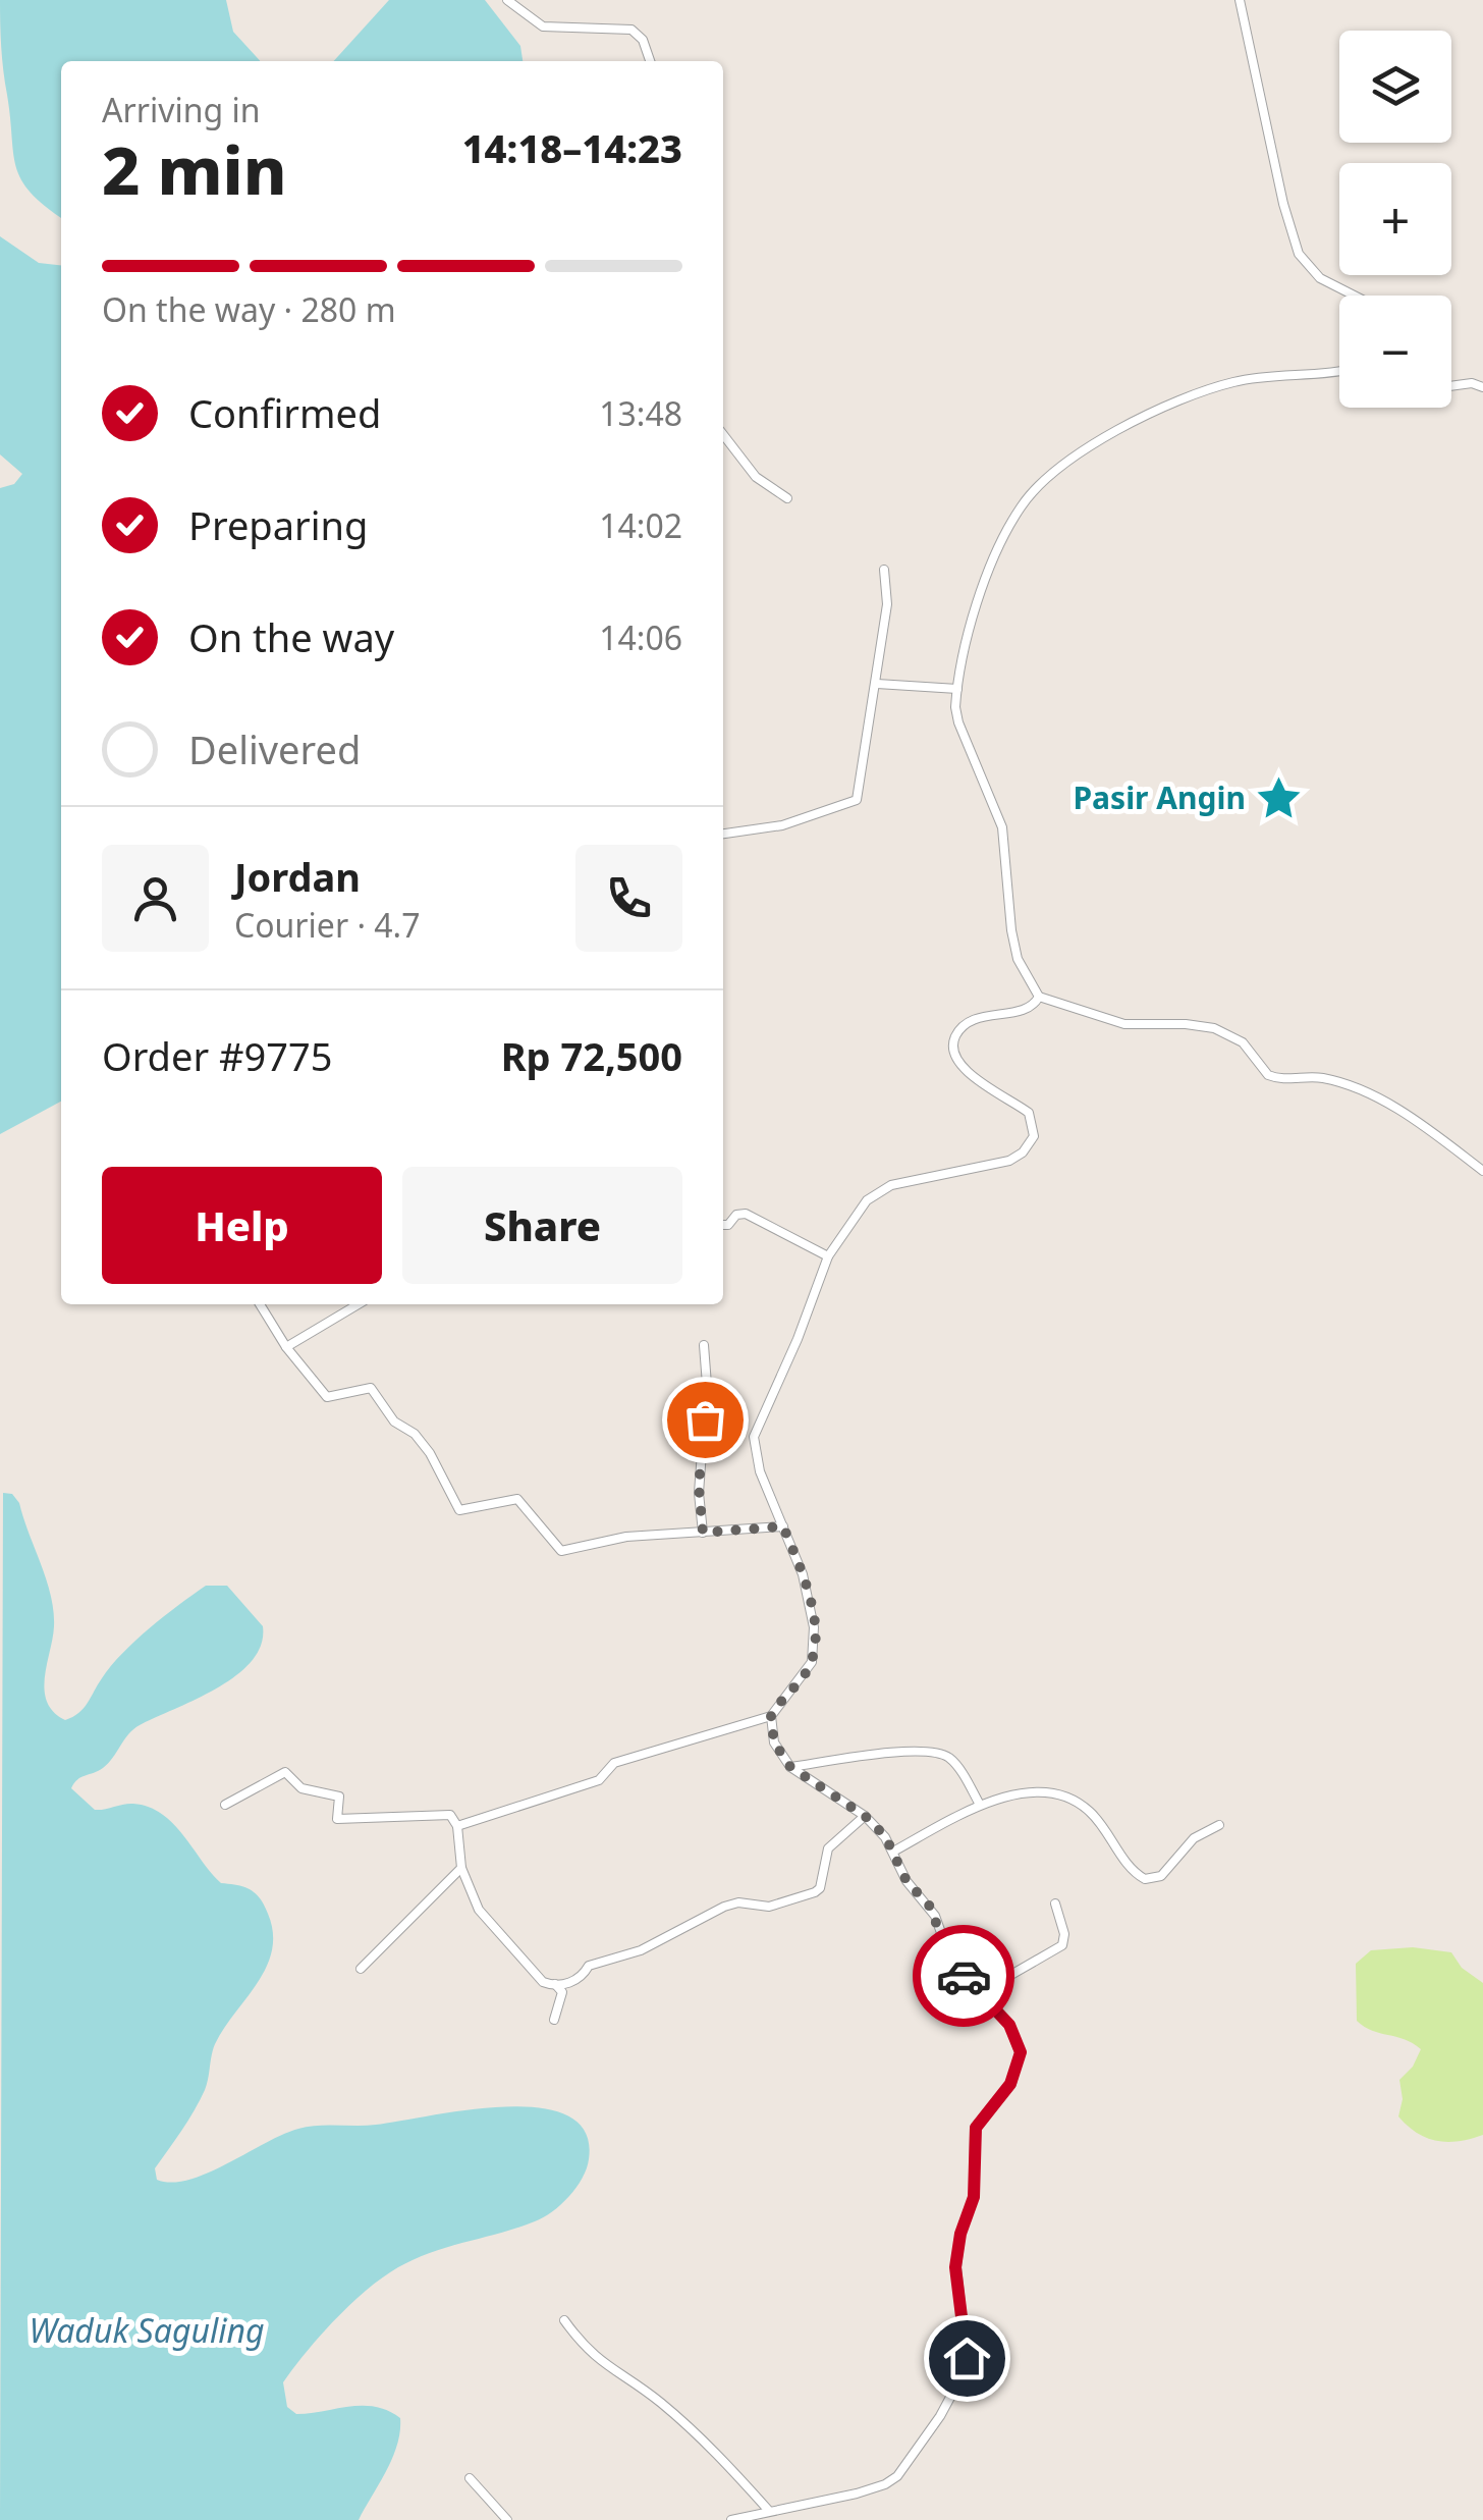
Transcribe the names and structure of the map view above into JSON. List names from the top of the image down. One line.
{"water":["Waduk Saguling"],"places":{"place":["Pasir Angin"]},"page":{"map_buttons":["+","−"],"heading":["2 min","Arriving in","14:18–14:23"],"panel":["Jordan","Courier · 4.7","Order #9775","Rp 72,500"],"bar":"On the way · 280 m","list":[["Confirmed","13:48"],["Preparing","14:02"],["On the way","14:06"],"Delivered"],"buttons":["Help","Share"]}}
